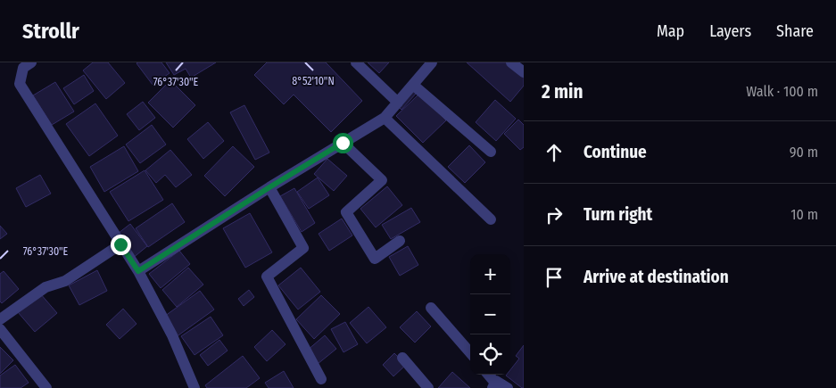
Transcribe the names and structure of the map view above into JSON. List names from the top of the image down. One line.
{"page":{"header":"Strollr","nav":["Map","Layers","Share"],"heading":["2 min","Walk · 100 m"],"list":[["Continue","90 m"],["Turn right","10 m"],"Arrive at destination"],"map_buttons":["+","−"]},"coordinates":["8°52'10\"N","76°37'30\"E"]}
